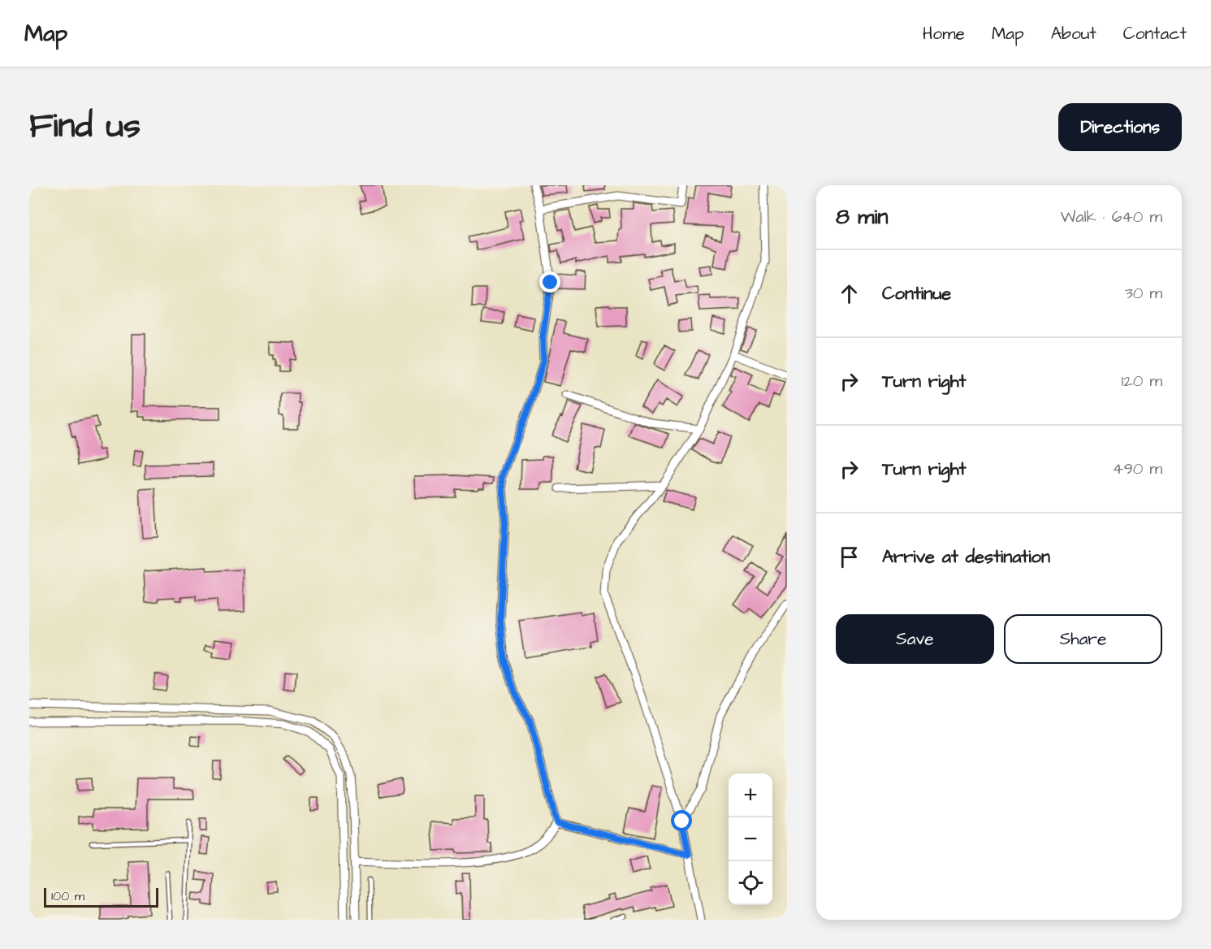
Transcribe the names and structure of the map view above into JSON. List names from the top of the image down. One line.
{"scale_bar":"100 m","page":{"header":"Map","nav":["Home","Map","About","Contact"],"title":"Find us","buttons":["Directions",["Save","Share"]],"heading":["8 min","Walk · 640 m"],"list":[["Continue","30 m"],["Turn right","120 m"],["Turn right","490 m"],"Arrive at destination"],"map_buttons":["+","−"],"scale":"100 m"}}
